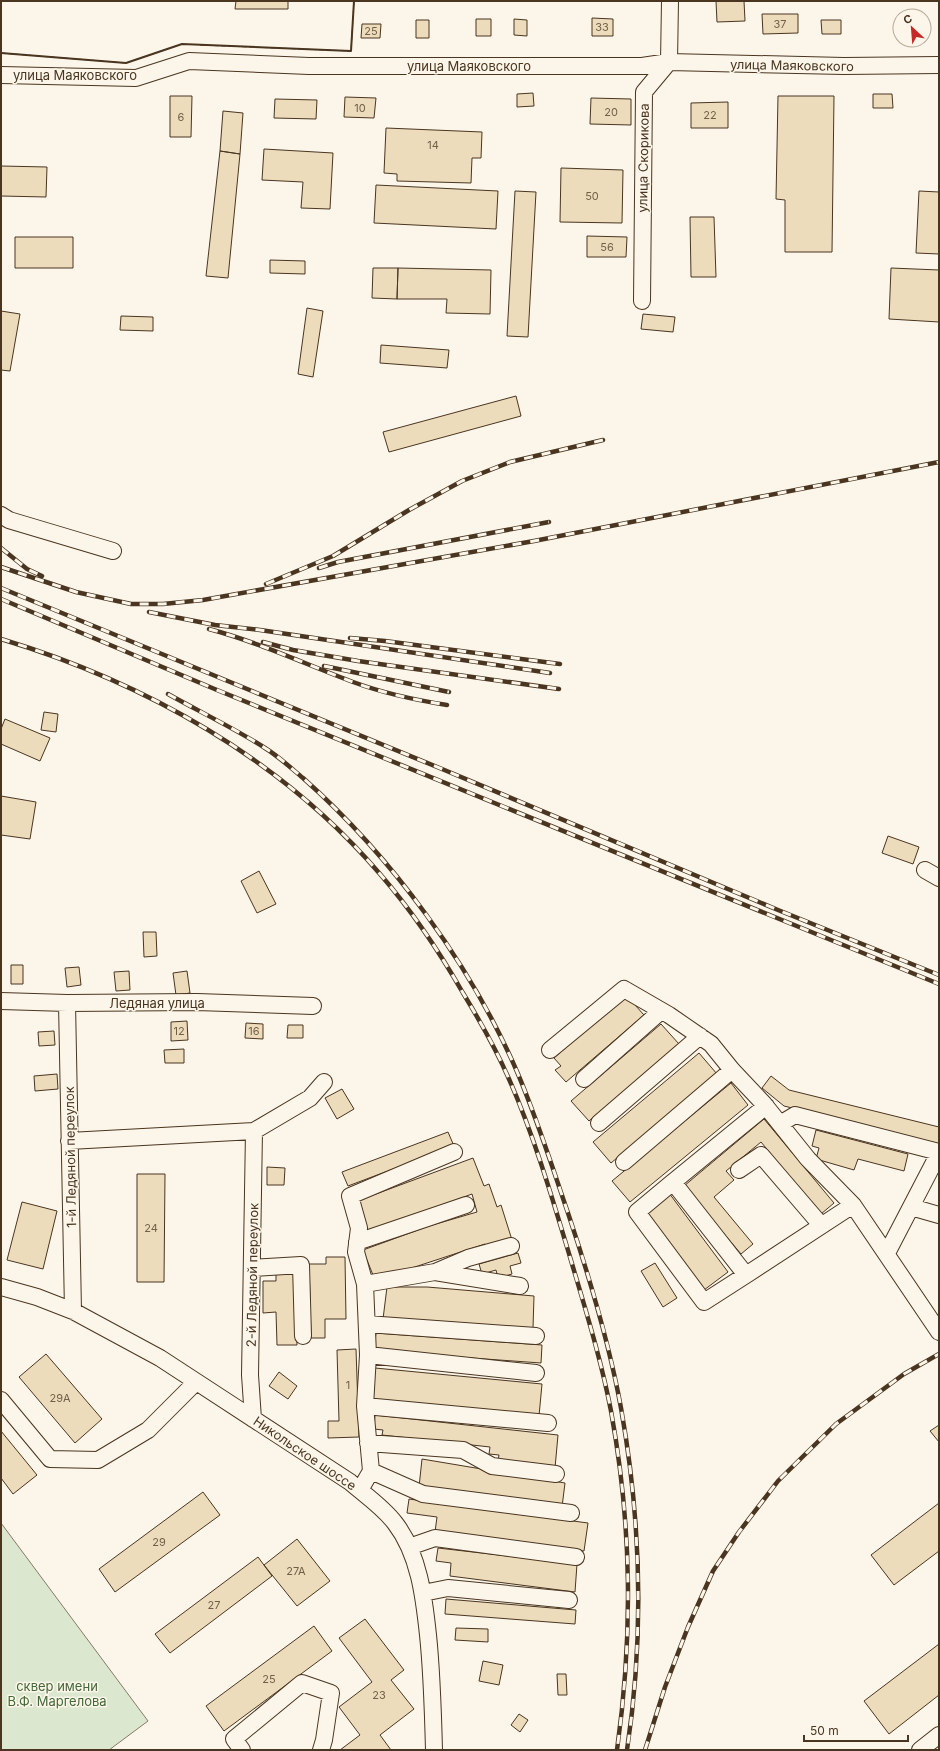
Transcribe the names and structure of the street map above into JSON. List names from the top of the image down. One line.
{"streets":{"street":["улица Маяковского","улица Скорикова","Ледяная улица","1-й Ледяной переулок","2-й Ледяной переулок","Никольское шоссе"]},"crossings":[["улица Маяковского","улица Скорикова"],["Ледяная улица","1-й Ледяной переулок"],["1-й Ледяной переулок","Никольское шоссе"],["2-й Ледяной переулок","Никольское шоссе"]],"parks":["сквер имени В.Ф. Маргелова"],"house_numbers":["37","33","25","10","20","22","6","14","50","56","12","16","24","1","29А","29","27А","27","25","23"],"scale_bar":"50 m","north":"top left"}
